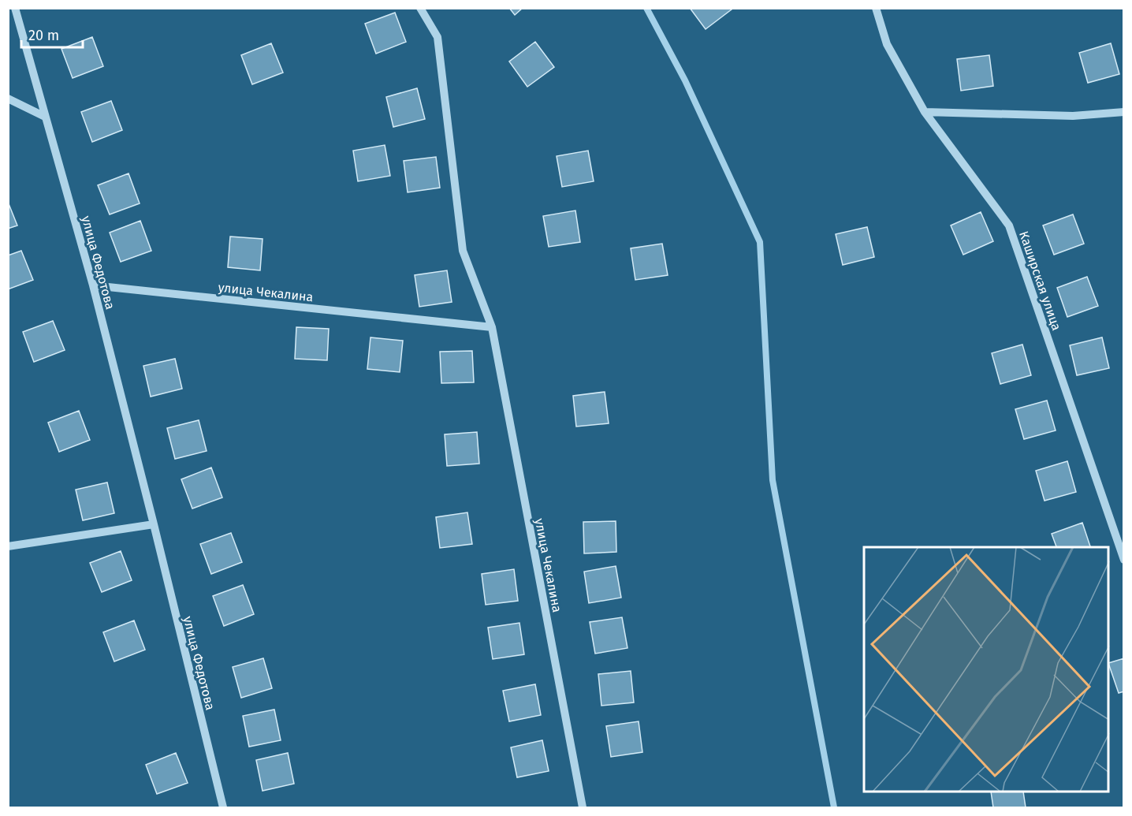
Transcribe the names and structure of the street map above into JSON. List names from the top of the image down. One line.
{"streets":{"street":["улица Федотова","Каширская улица","улица Чекалина"]},"crossings":[["улица Федотова","улица Чекалина"]],"scale_bar":"20 m"}
